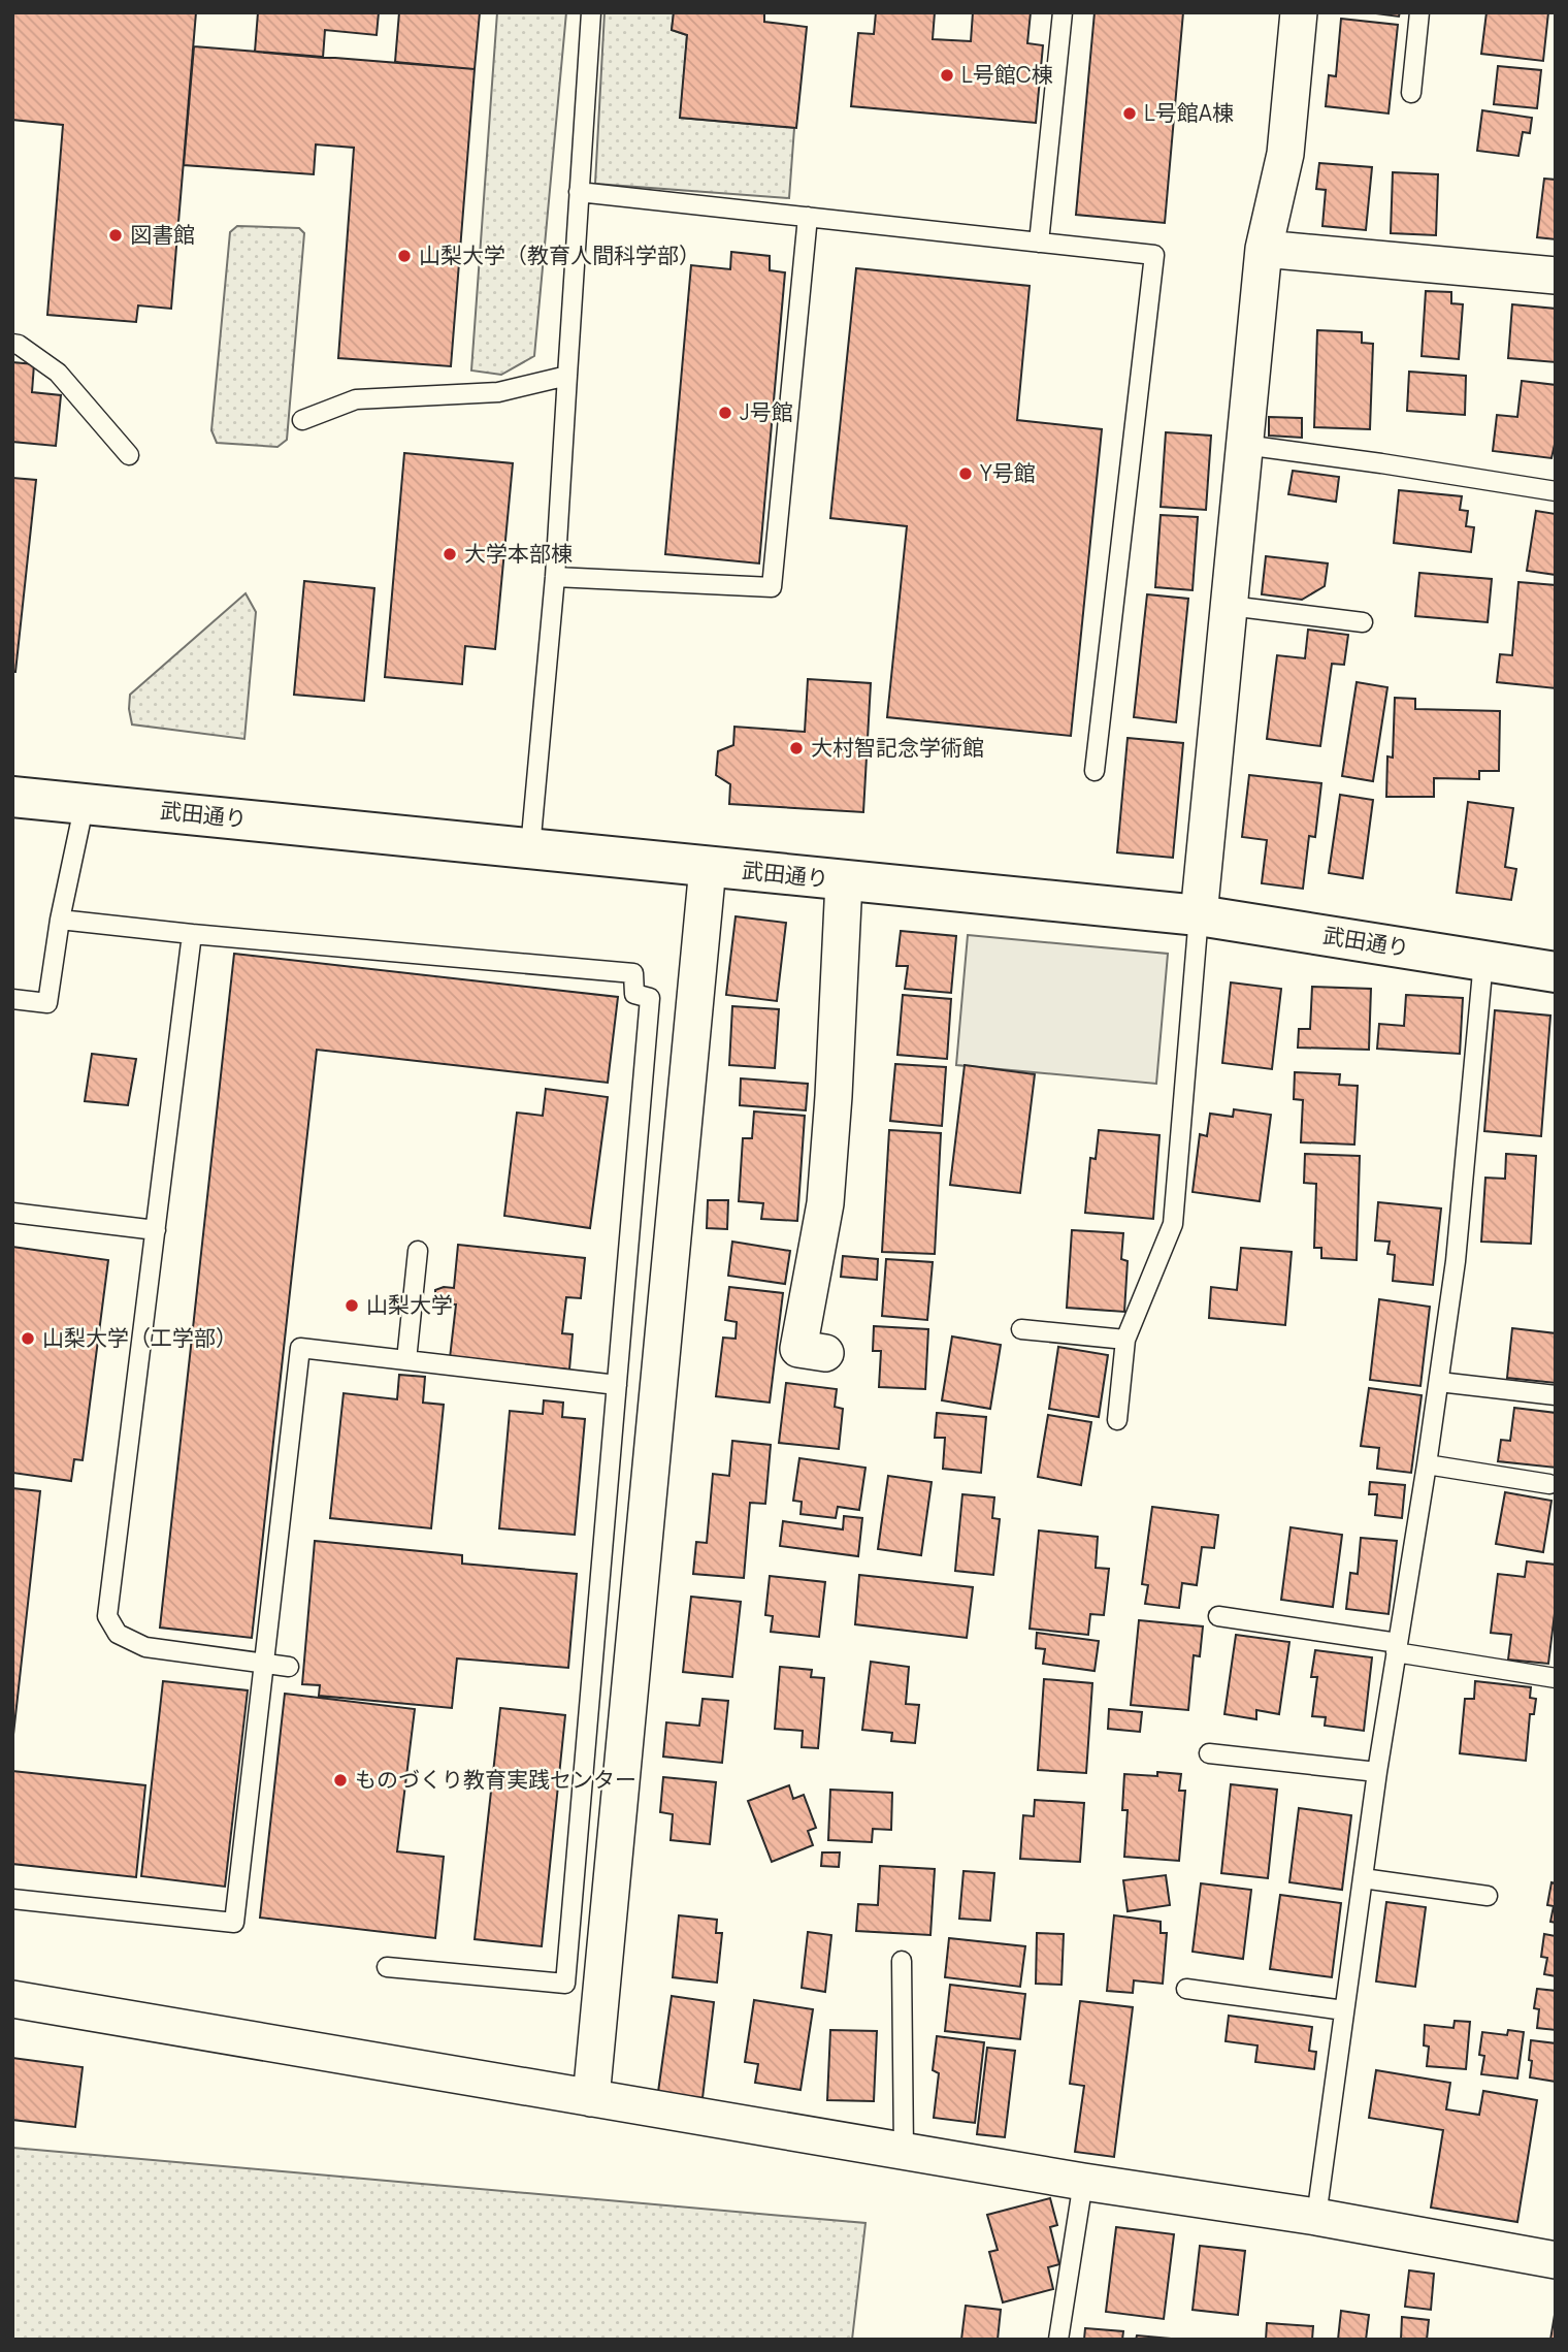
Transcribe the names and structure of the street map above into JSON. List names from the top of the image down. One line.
{"streets":{"main road":["武田通り"]},"places":["L号館C棟","L号館A棟","図書館","山梨大学（教育人間科学部）","J号館","Y号館","大学本部棟","大村智記念学術館","山梨大学","山梨大学（工学部）","ものづくり教育実践センター"]}
